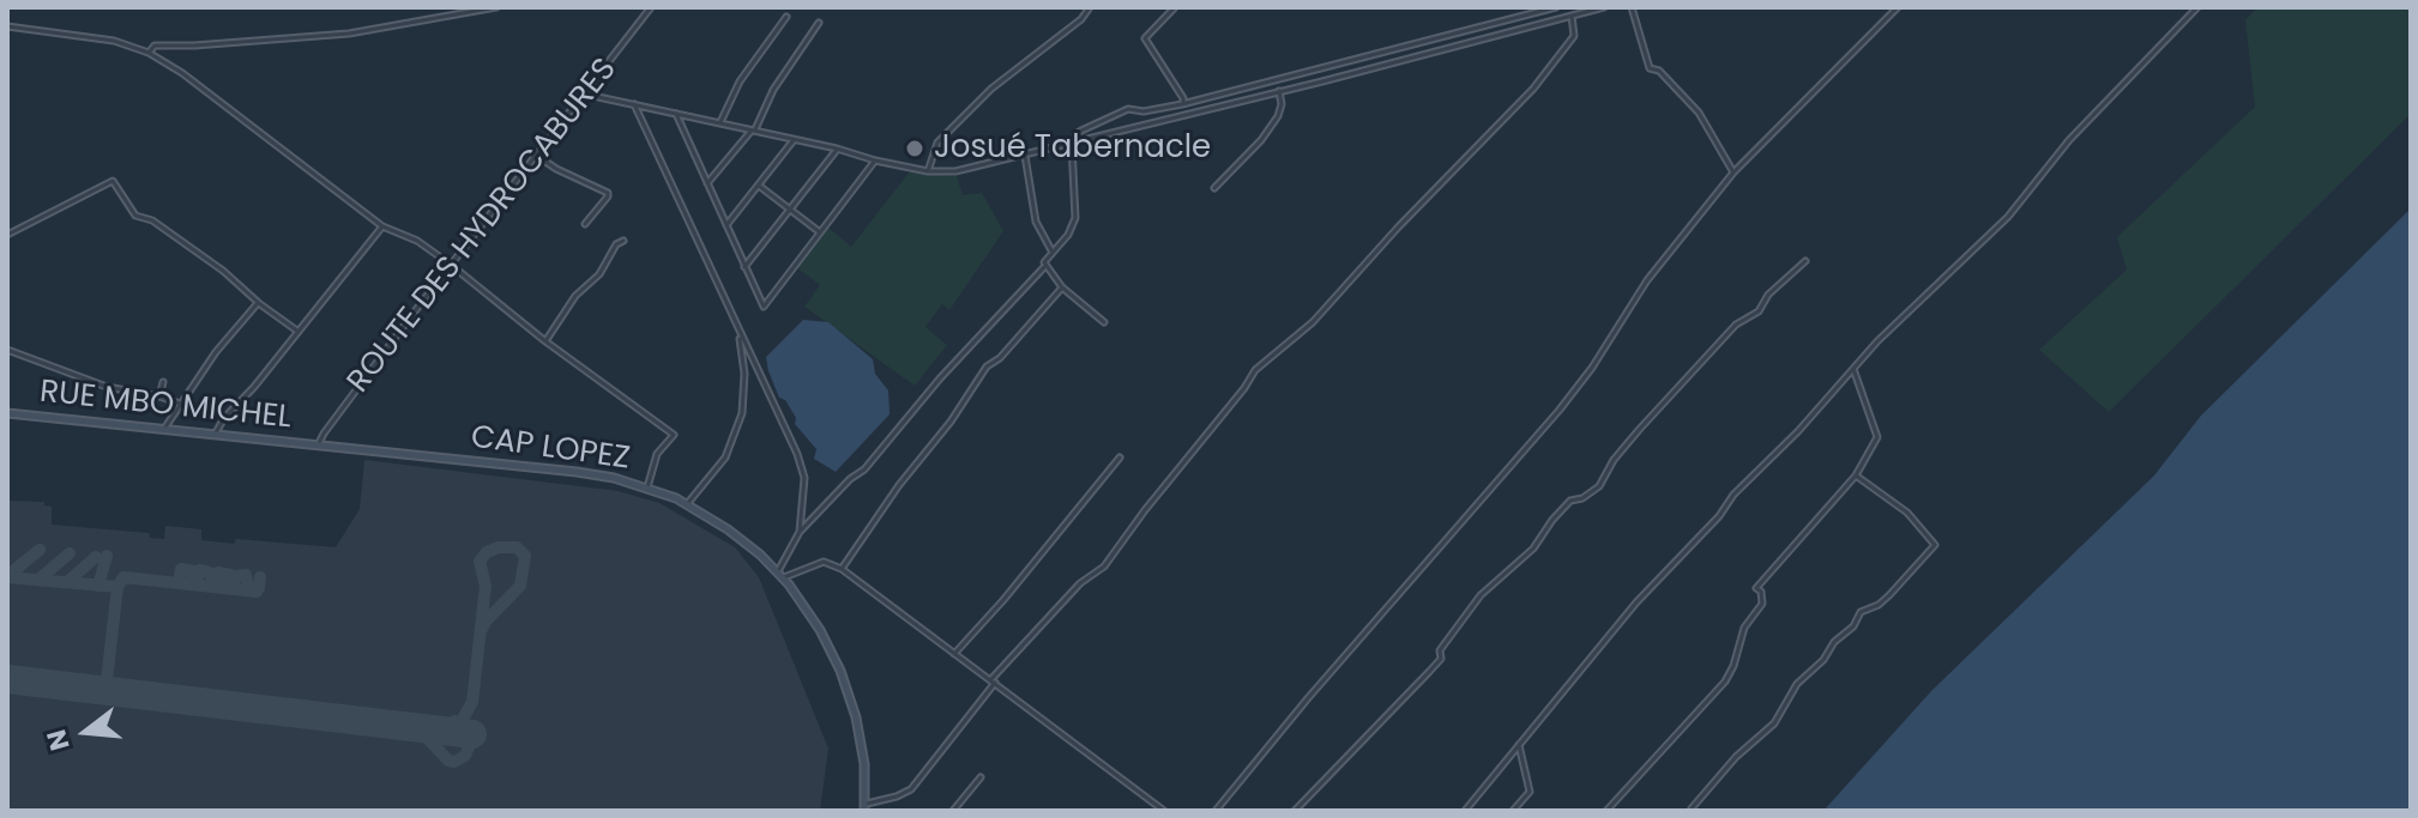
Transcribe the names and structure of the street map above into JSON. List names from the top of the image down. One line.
{"streets":{"street":["ROUTE DES HYDROCABURES","RUE MBO MICHEL","CAP LOPEZ"]},"crossings":[["ROUTE DES HYDROCABURES","RUE MBO MICHEL"],["ROUTE DES HYDROCABURES","CAP LOPEZ"],["RUE MBO MICHEL","CAP LOPEZ"]],"places":["Josué Tabernacle"],"north":"left"}
